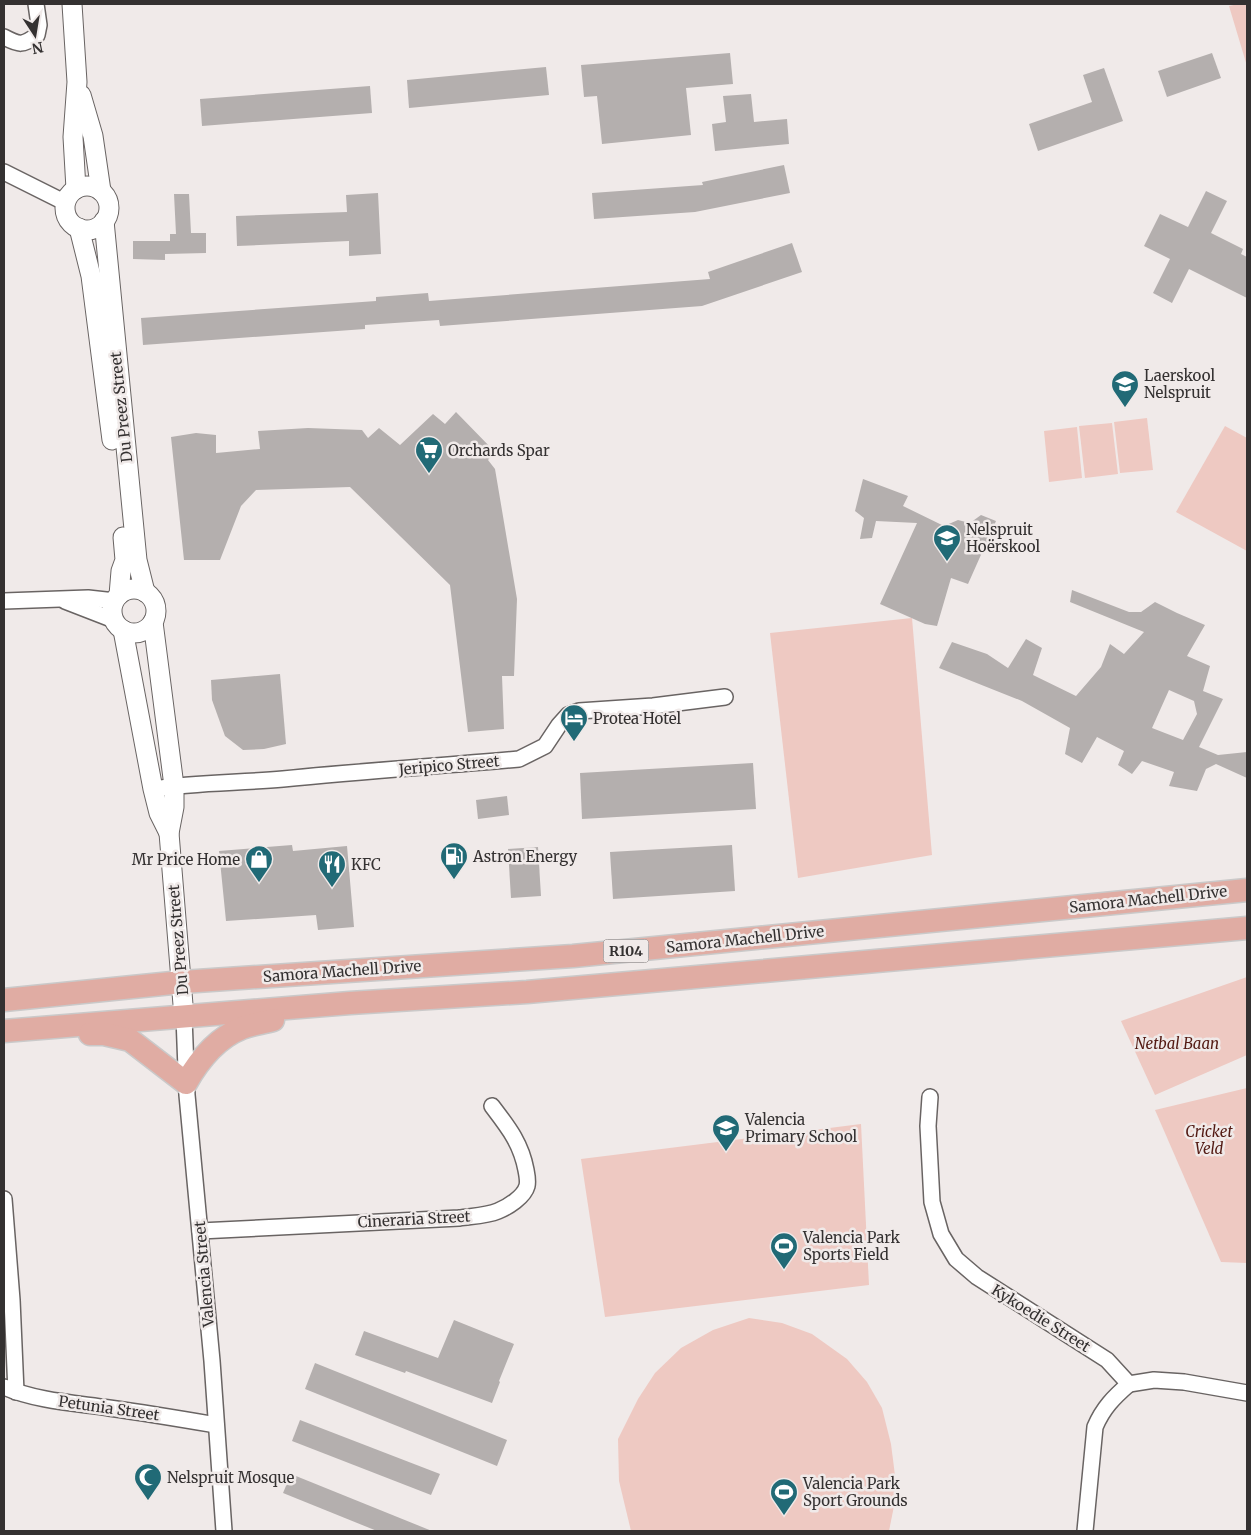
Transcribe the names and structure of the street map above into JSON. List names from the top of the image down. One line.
{"streets":{"main road":["Samora Machell Drive","R104"],"street":["Du Preez Street","Jeripico Street","Cineraria Street","Valencia Street","Kykoedie Street","Petunia Street"]},"crossings":[["Du Preez Street","Jeripico Street"],["Du Preez Street","Samora Machell Drive"],["Du Preez Street","R104"],["Du Preez Street","Valencia Street"],["R104","Valencia Street"],["Cineraria Street","Valencia Street"],["Valencia Street","Petunia Street"]],"parks":["Netbal Baan","Cricket Veld"],"places":{"school or university":["Laerskool Nelspruit","Nelspruit Hoërskool","Valencia Primary School"],"supermarket":["Orchards Spar"],"hotel":["Protea Hotel"],"fuel station":["Astron Energy"],"shop":["Mr Price Home"],"restaurant":["KFC"],"sports":["Valencia Park Sports Field","Valencia Park Sport Grounds"],"mosque":["Nelspruit Mosque"]},"north":"bottom"}
